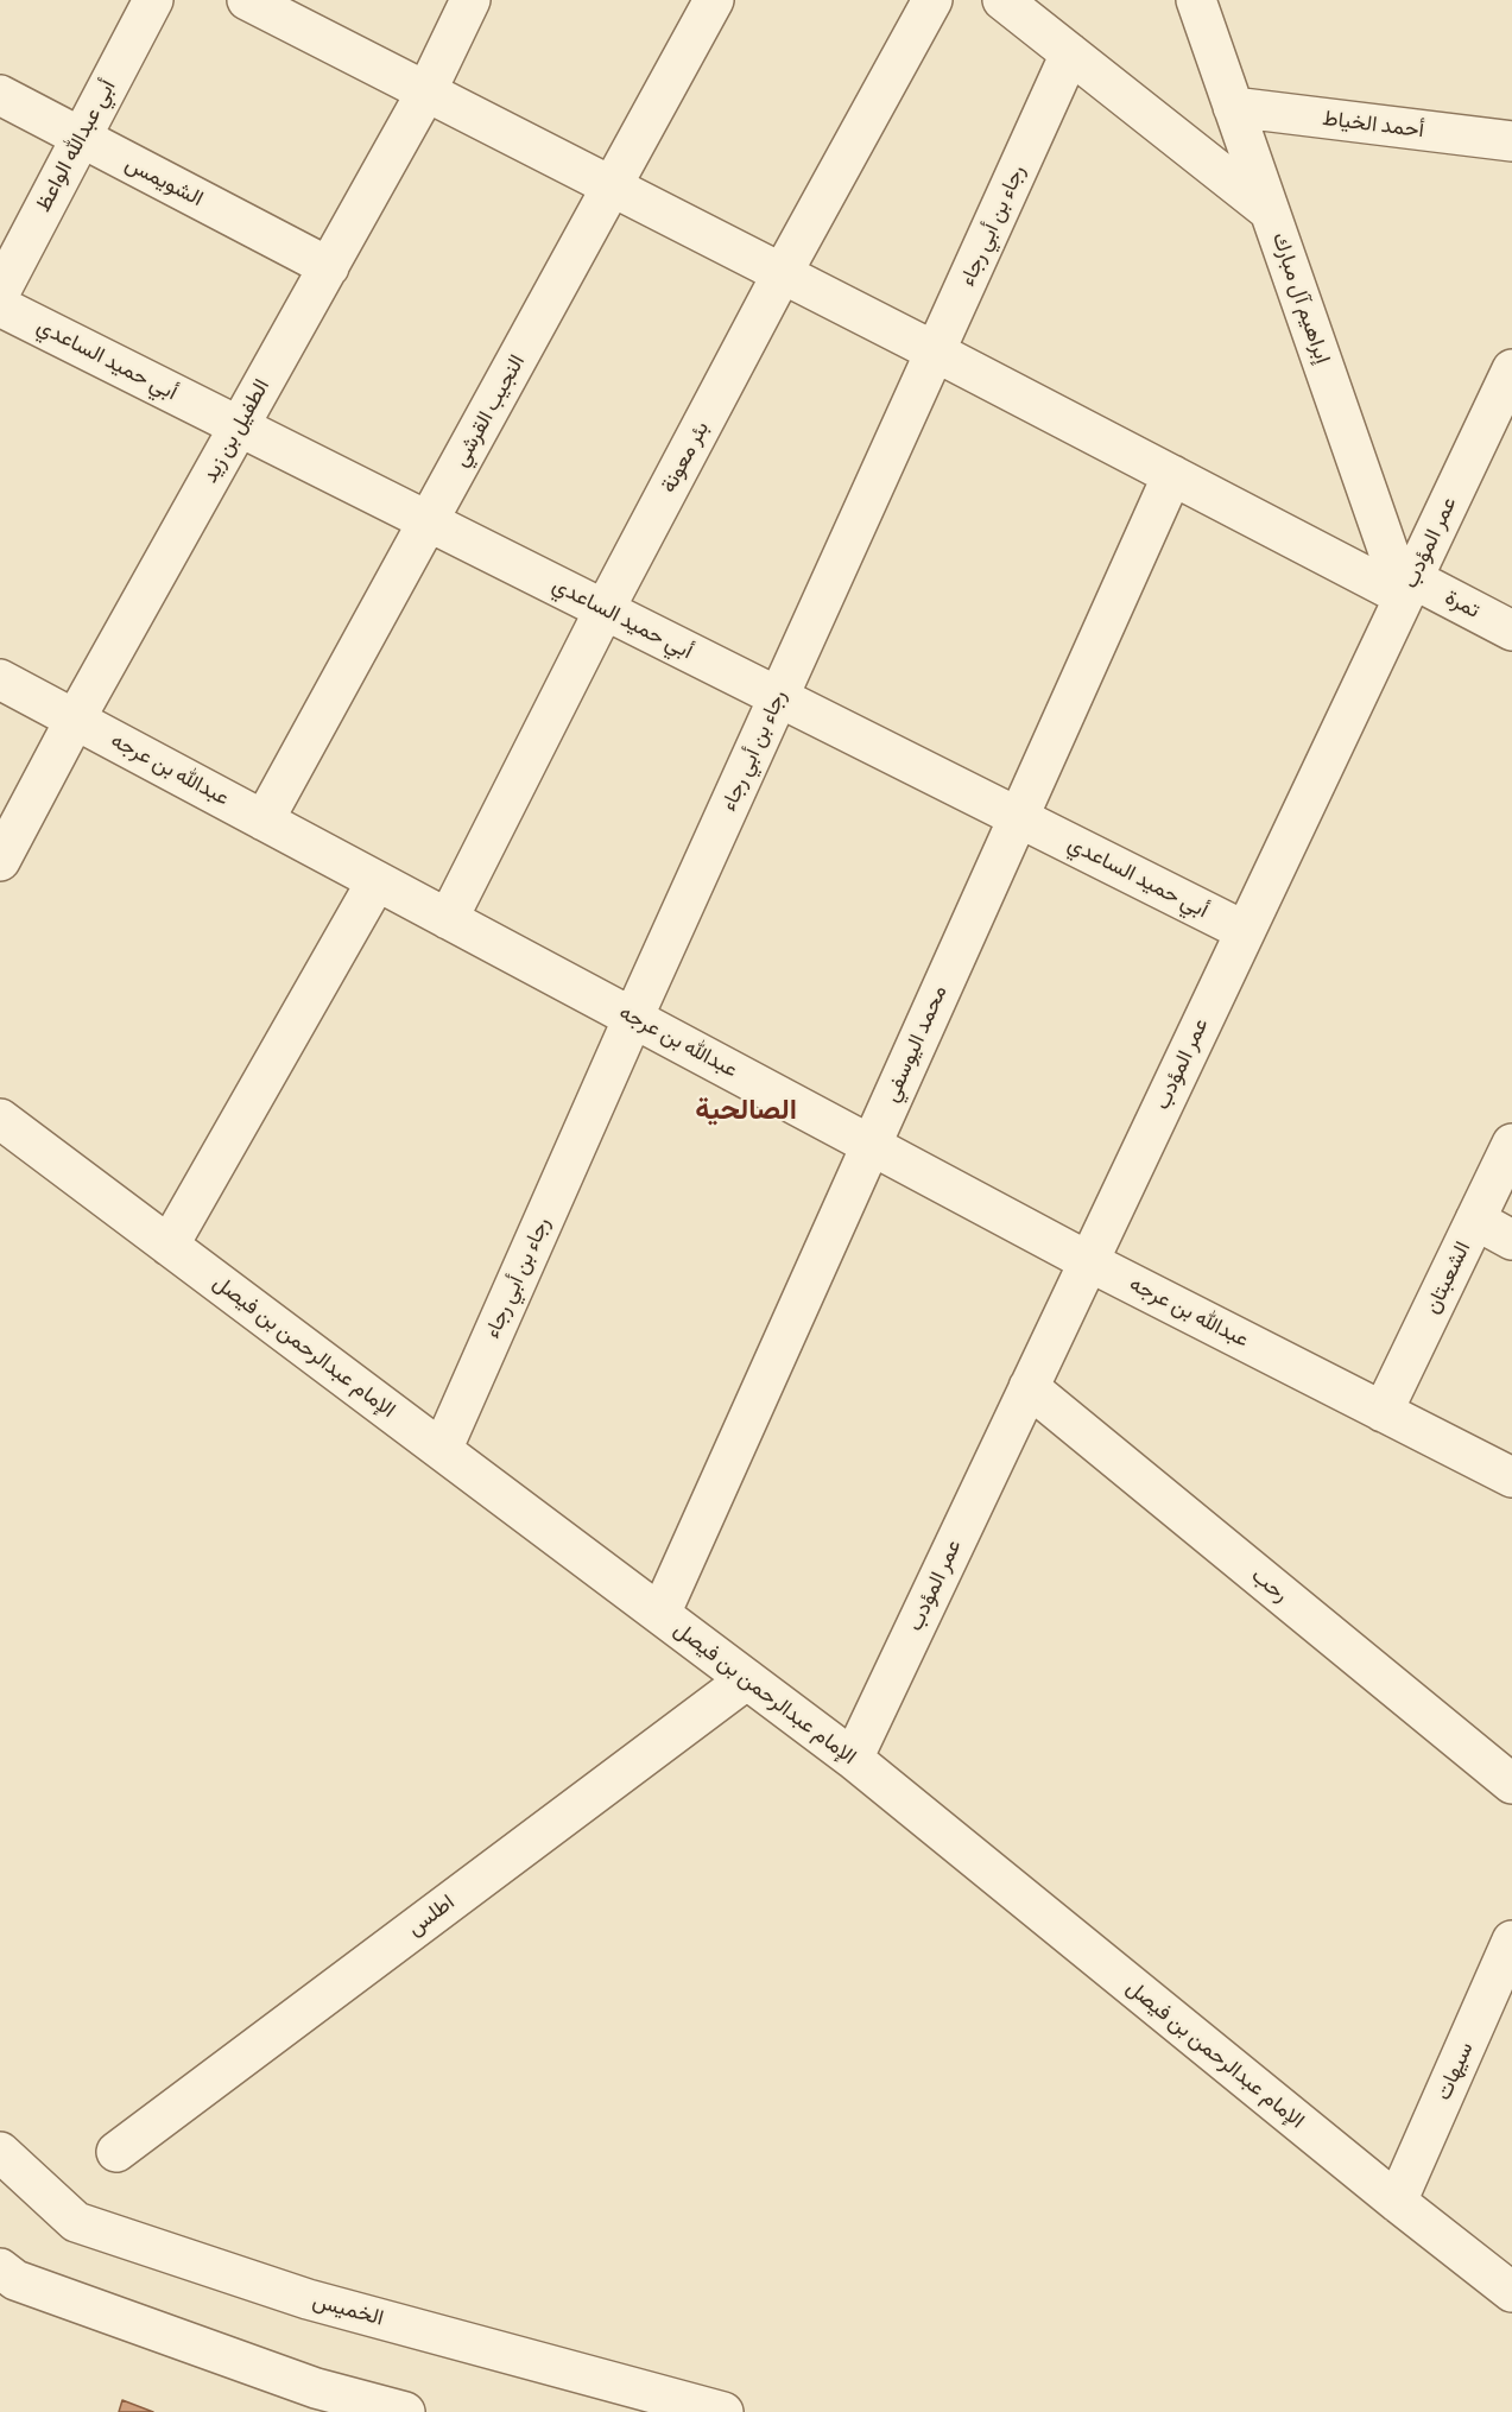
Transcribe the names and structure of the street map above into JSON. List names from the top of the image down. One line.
{"streets":{"street":["أحمد الخياط","أبي عبدالله الواعظ","الشويمس","رجاء بن أبي رجاء","إبراهيم آل مبارك","أبي حميد الساعدي","النجيب القرشي","الطفيل بن زيد","بئر معونة","عمر المؤدب","تمرة","عبدالله بن عرجه","محمد اليوسفي","الشعبتان","الإمام عبدالرحمن بن فيصل","رحب","اطلس","سيهات","الخميس"]},"crossings":[["أحمد الخياط","إبراهيم آل مبارك"],["أبي عبدالله الواعظ","الشويمس"],["الشويمس","الطفيل بن زيد"],["رجاء بن أبي رجاء","أبي حميد الساعدي"],["رجاء بن أبي رجاء","تمرة"],["رجاء بن أبي رجاء","عبدالله بن عرجه"],["رجاء بن أبي رجاء","الإمام عبدالرحمن بن فيصل"],["إبراهيم آل مبارك","عمر المؤدب"],["إبراهيم آل مبارك","تمرة"],["أبي حميد الساعدي","النجيب القرشي"],["أبي حميد الساعدي","الطفيل بن زيد"],["أبي حميد الساعدي","بئر معونة"],["أبي حميد الساعدي","عمر المؤدب"],["أبي حميد الساعدي","محمد اليوسفي"],["النجيب القرشي","تمرة"],["النجيب القرشي","عبدالله بن عرجه"],["الطفيل بن زيد","تمرة"],["الطفيل بن زيد","عبدالله بن عرجه"],["بئر معونة","تمرة"],["بئر معونة","عبدالله بن عرجه"],["عمر المؤدب","تمرة"],["عمر المؤدب","عبدالله بن عرجه"],["عمر المؤدب","الإمام عبدالرحمن بن فيصل"],["عمر المؤدب","رحب"],["تمرة","محمد اليوسفي"],["عبدالله بن عرجه","محمد اليوسفي"],["عبدالله بن عرجه","الشعبتان"],["محمد اليوسفي","الإمام عبدالرحمن بن فيصل"],["الإمام عبدالرحمن بن فيصل","اطلس"],["الإمام عبدالرحمن بن فيصل","سيهات"]],"districts":["الصالحية"]}
